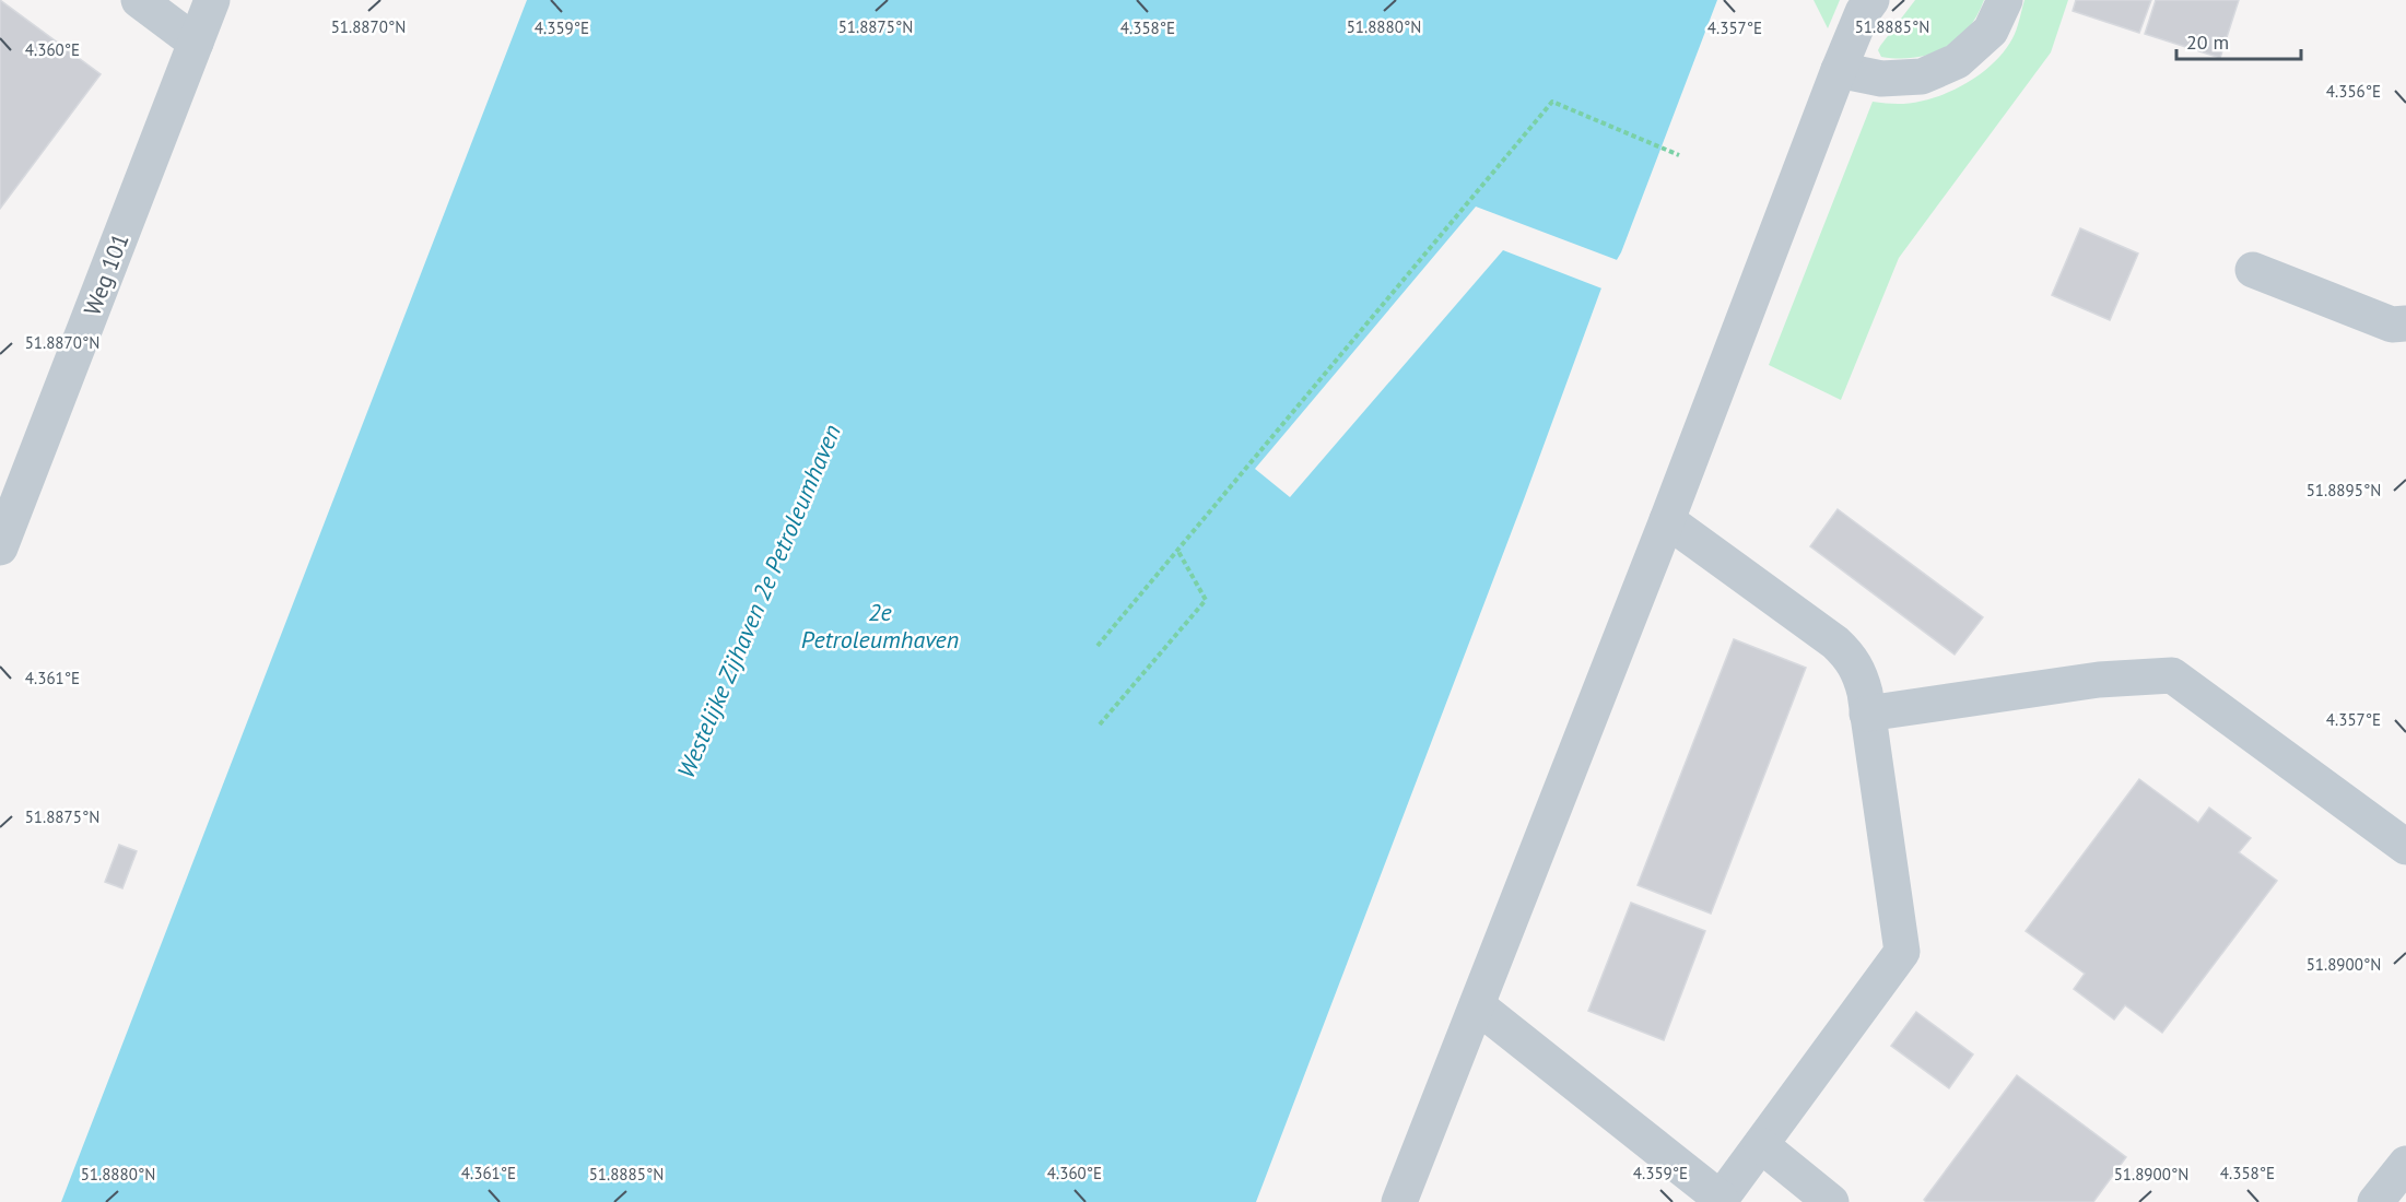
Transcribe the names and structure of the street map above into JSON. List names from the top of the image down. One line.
{"streets":{"lane":["Weg 101"]},"water":["Westelijke Zijhaven 2e Petroleumhaven","2e Petroleumhaven"],"scale_bar":"20 m","coordinates":["51.8870°N","51.8875°N","51.8880°N","51.8885°N","4.359°E","4.358°E","4.357°E","4.360°E","4.356°E","51.8895°N","4.361°E","51.8900°N"]}
